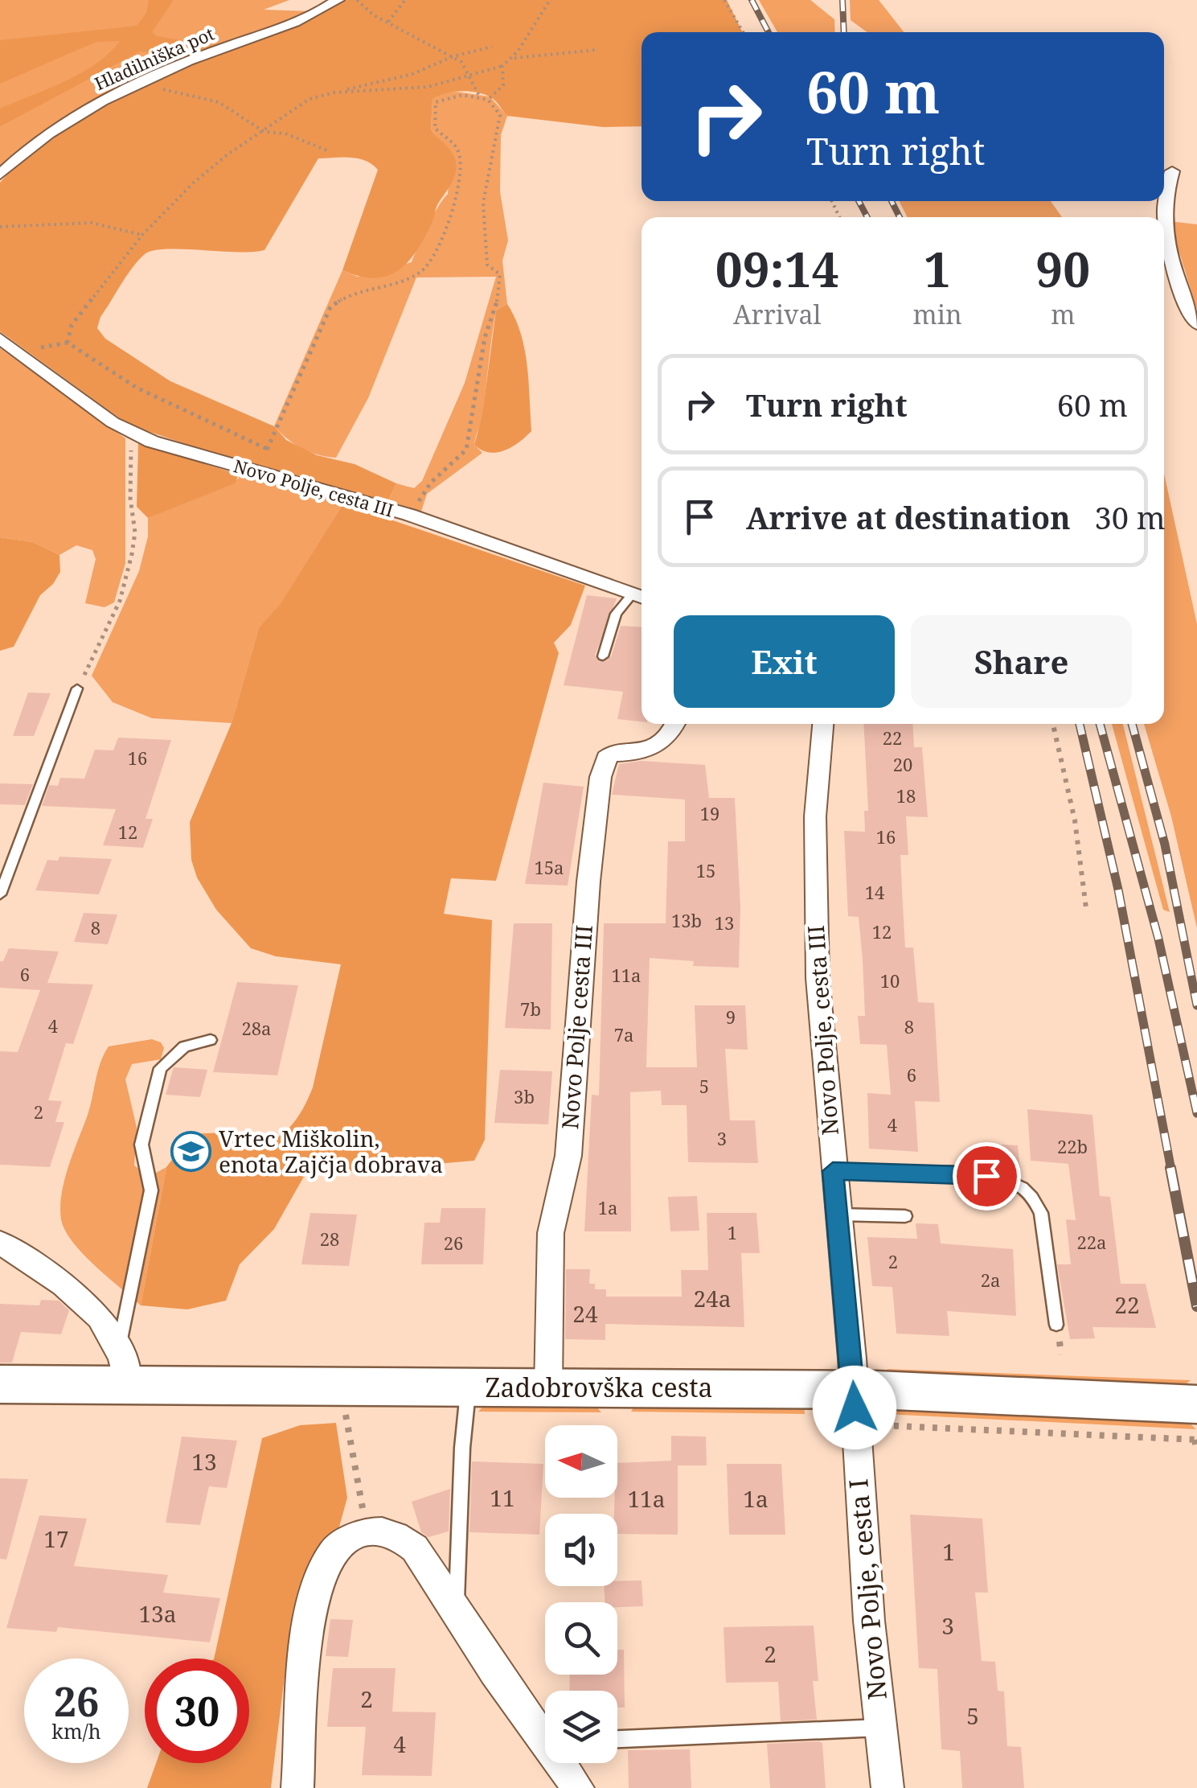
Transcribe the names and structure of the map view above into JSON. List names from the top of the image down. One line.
{"streets":{"main road":["Zadobrovška cesta"],"street":["Hladilniška pot","Novo Polje, cesta III","Novo Polje cesta III","Novo Polje, cesta I"]},"crossings":[["Novo Polje, cesta III","Zadobrovška cesta"],["Novo Polje, cesta III","Novo Polje, cesta I"],["Novo Polje cesta III","Zadobrovška cesta"],["Zadobrovška cesta","Novo Polje, cesta I"]],"places":{"school or university":["Vrtec Miškolin, enota Zajčja dobrava"]},"house_numbers":["22","16","20","18","19","12","16","15a","15","14","13b","13","8","12","6","11a","10","7b","9","4","8","28a","7a","6","5","3b","2","4","3","22b","1a","1","28","22a","26","2","2a","24a","22","24","13","11","11a","1a","17","1","13a","3","2","2","5","4"],"north":"left","page":{"turn":["60 m","Turn right"],"eta":["09:14","Arrival","1","min","90","m"],"list":[{"name":"Turn right","value":"60 m"},{"name":"Arrive at destination","value":"30 m"}],"buttons":["Exit","Share"],"speed":"26 km/h","limit":"30"}}
